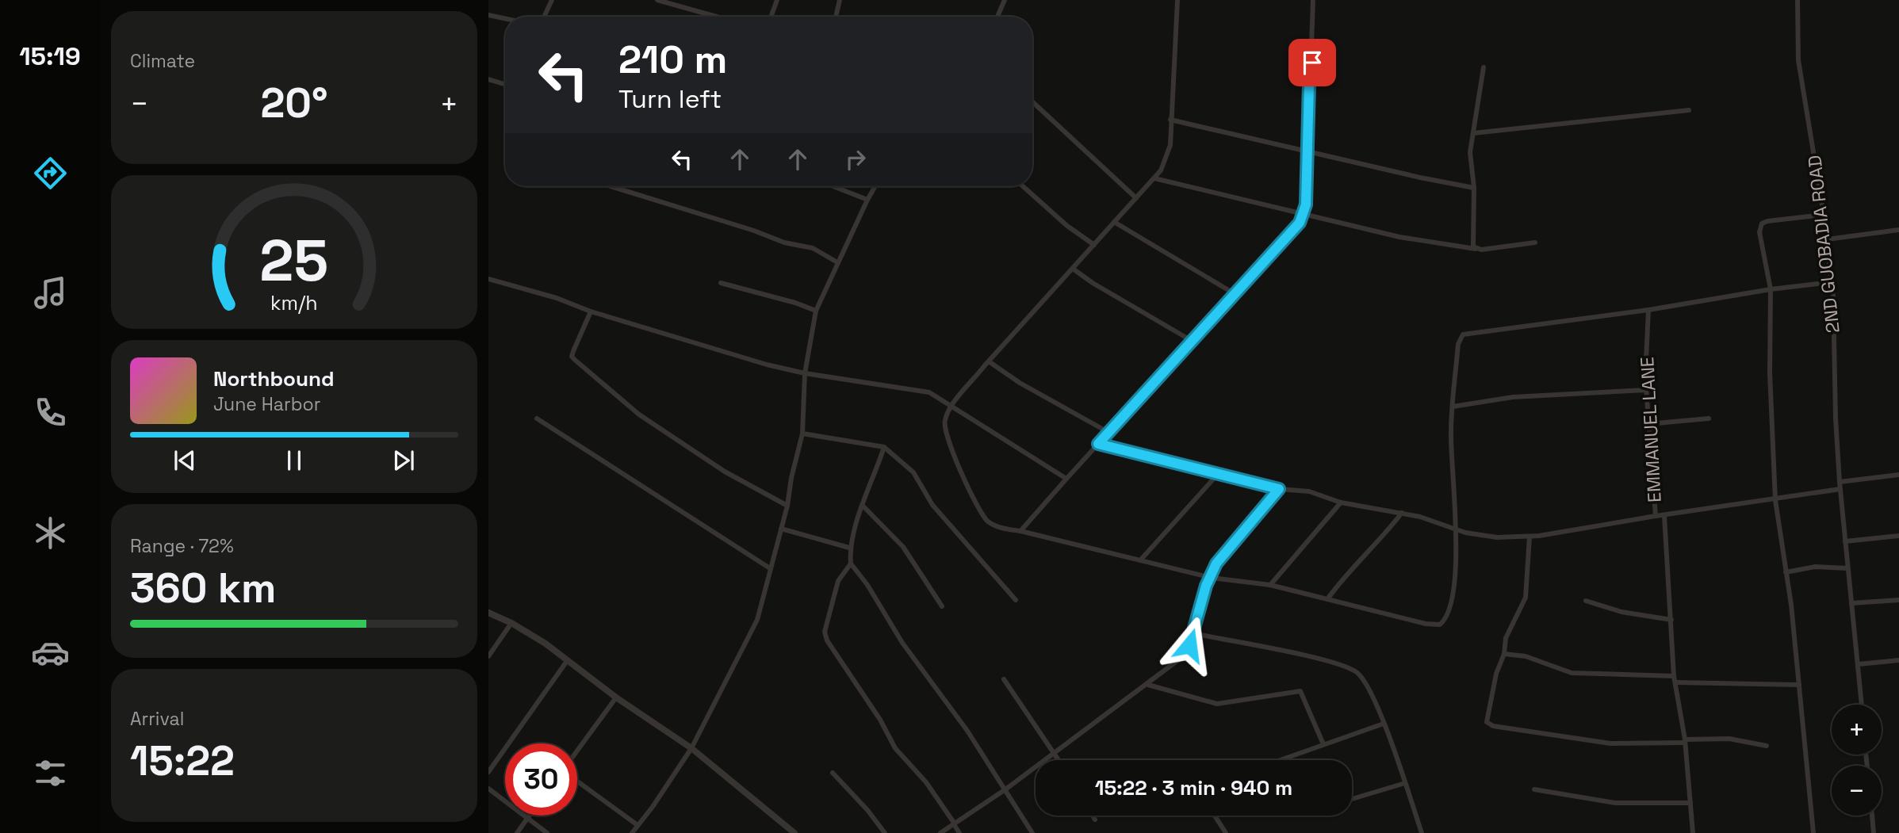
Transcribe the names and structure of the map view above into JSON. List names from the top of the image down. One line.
{"streets":{"street":["2ND GUOBADIA ROAD","EMMANUEL LANE"]},"page":{"tabs":"15:19","tile":["Climate",["Range · 72%","360 km"],["Arrival","15:22"]],"turn":["210 m","Turn left"],"heat":["−","20°","+"],"song":["Northbound","June Harbor"],"map_buttons":["+","−"],"limit":"30","trip":"15:22 · 3 min · 940 m","gauge":["25","km/h"]}}
